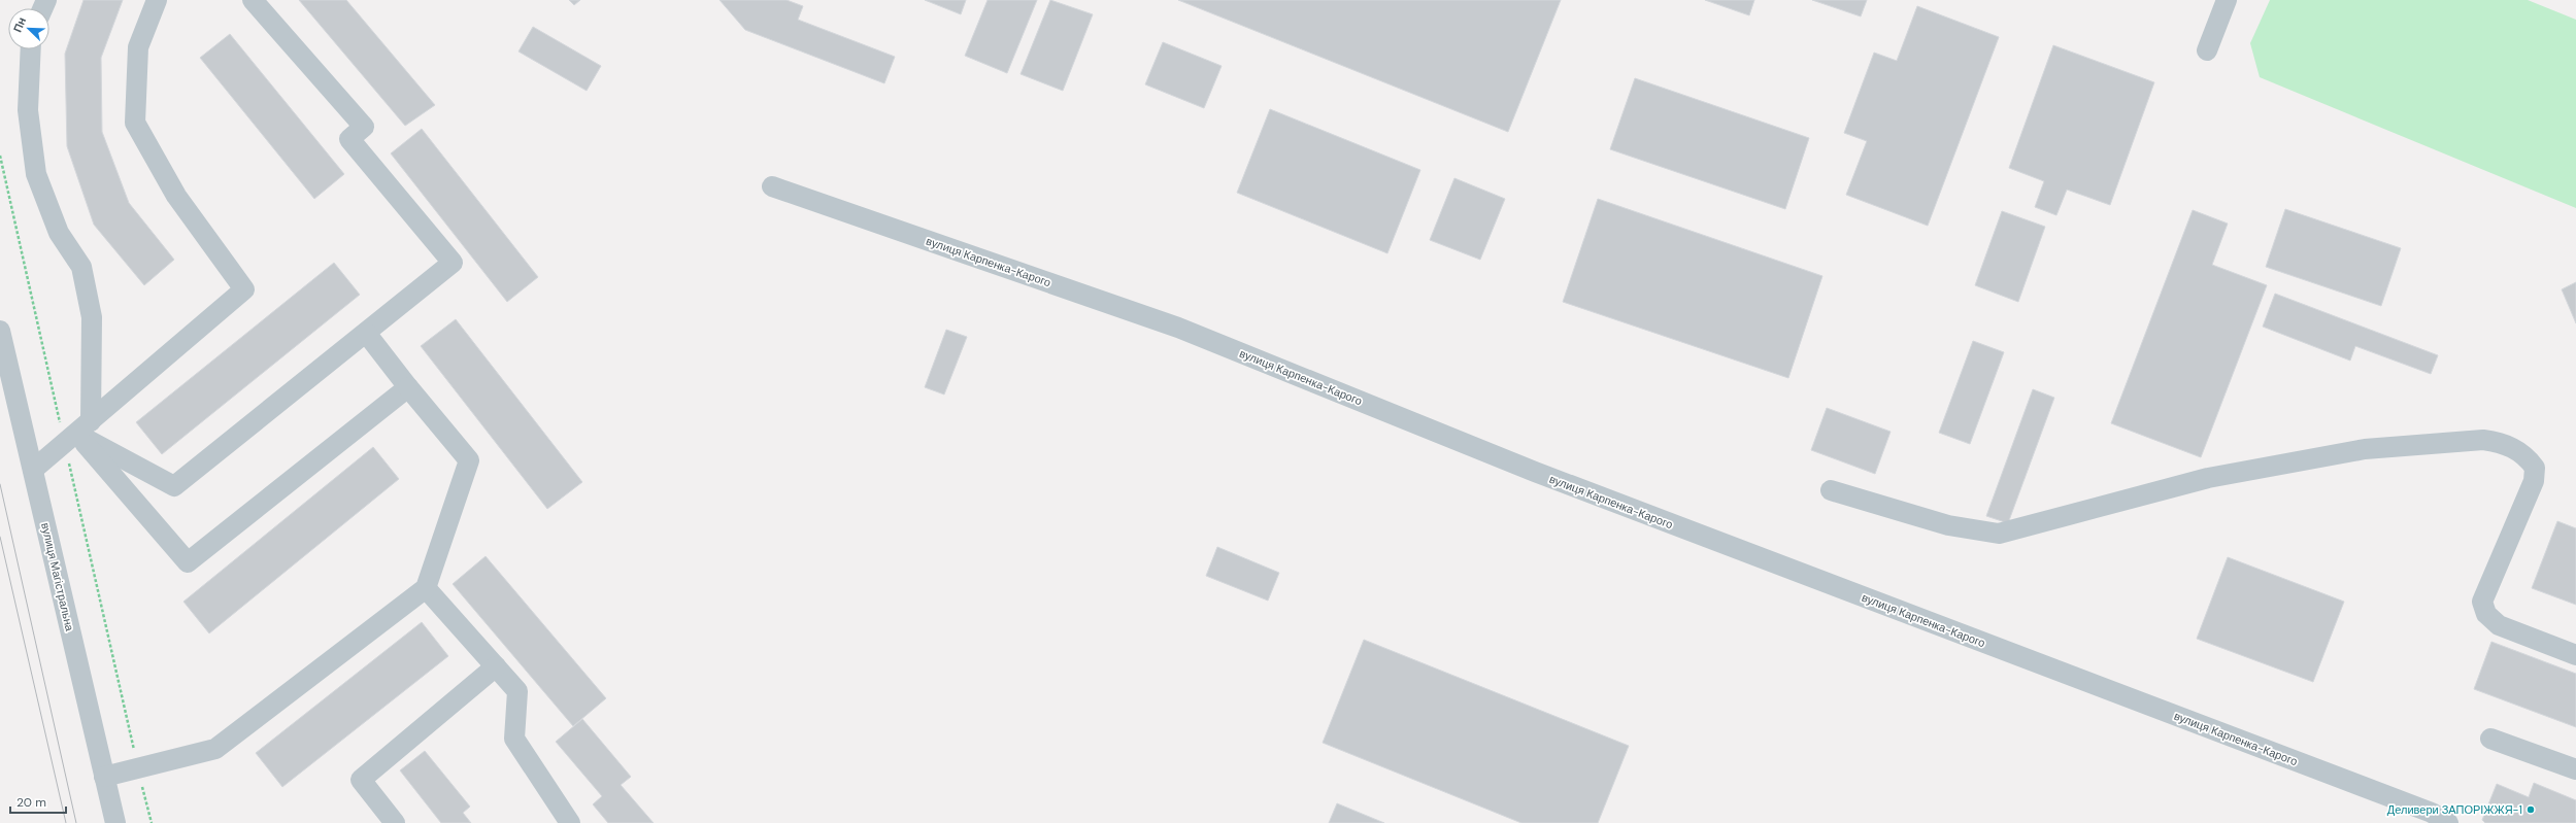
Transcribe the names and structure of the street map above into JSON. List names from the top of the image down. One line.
{"streets":{"street":["вулиця Карпенка-Карого","вулиця Магістральна"]},"places":["Деливери ЗАПОРІЖЖЯ-1"],"scale_bar":"20 m","north":"top left"}
